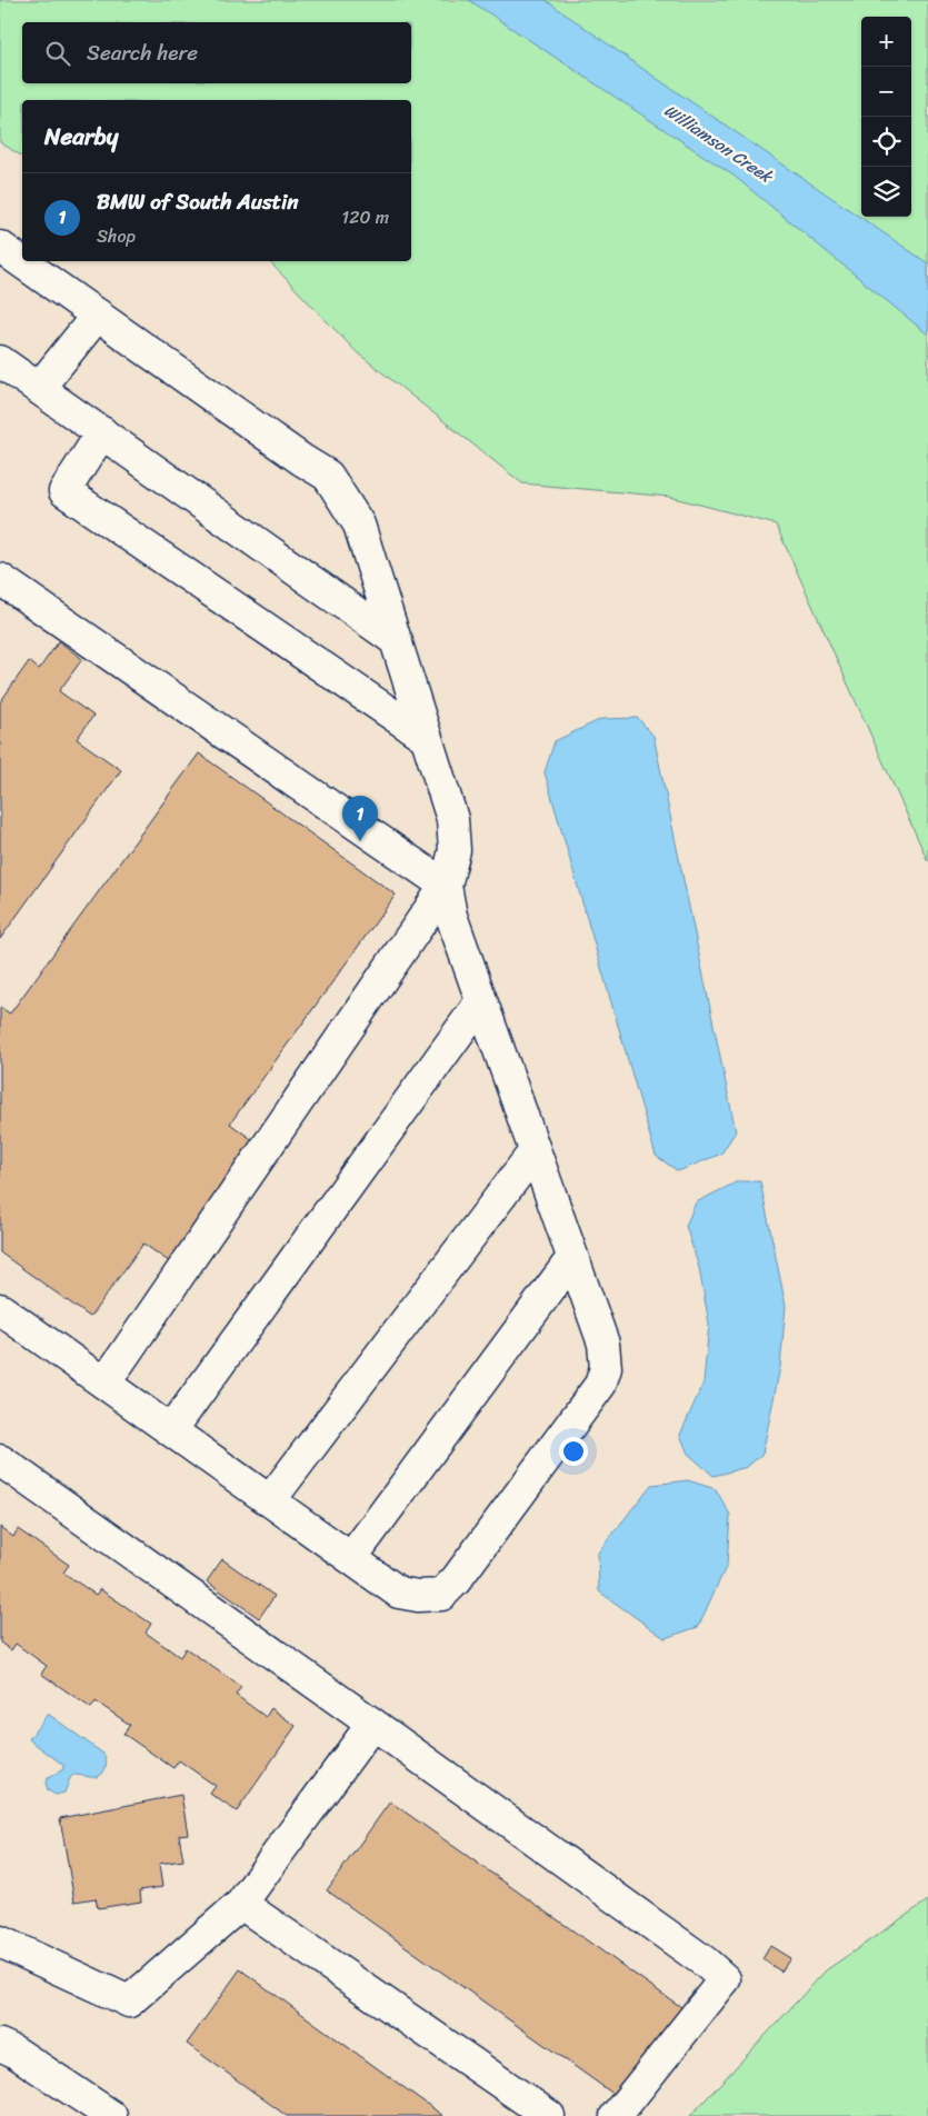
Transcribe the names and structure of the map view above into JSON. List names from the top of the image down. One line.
{"water":["Williamson Creek"],"page":{"map_buttons":["+","−"],"search":"Search here","heading":"Nearby","list":[{"mark":"1","name":"BMW of South Austin","note":"Shop","value":"120 m"}],"pins":"1"}}
